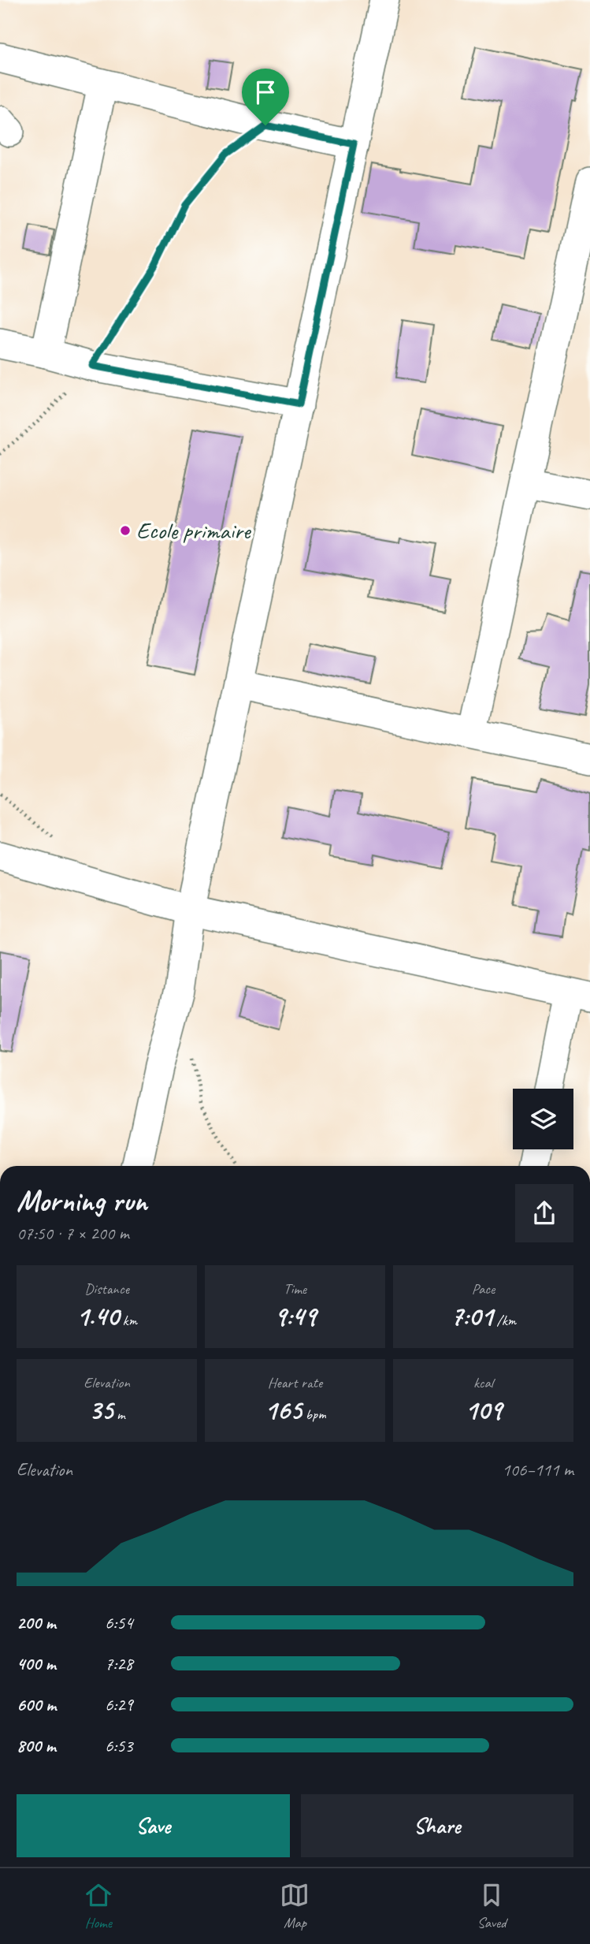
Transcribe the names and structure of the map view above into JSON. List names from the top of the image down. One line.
{"places":["Ecole primaire"],"page":{"heading":["Morning run","07:50 · 7 × 200 m"],"stats":[["Distance","1.40 km"],["Time","9:49"],["Pace","7:01 /km"],["Elevation","35 m"],["Heart rate","165 bpm"],["kcal","109"]],"chart":["Elevation","106–111 m"],"list":[{"name":"200 m","note":"6:54"},{"name":"400 m","note":"7:28"},{"name":"600 m","note":"6:29"},{"name":"800 m","note":"6:53"}],"buttons":["Save","Share"],"tabs":["Home","Map","Saved"]}}
